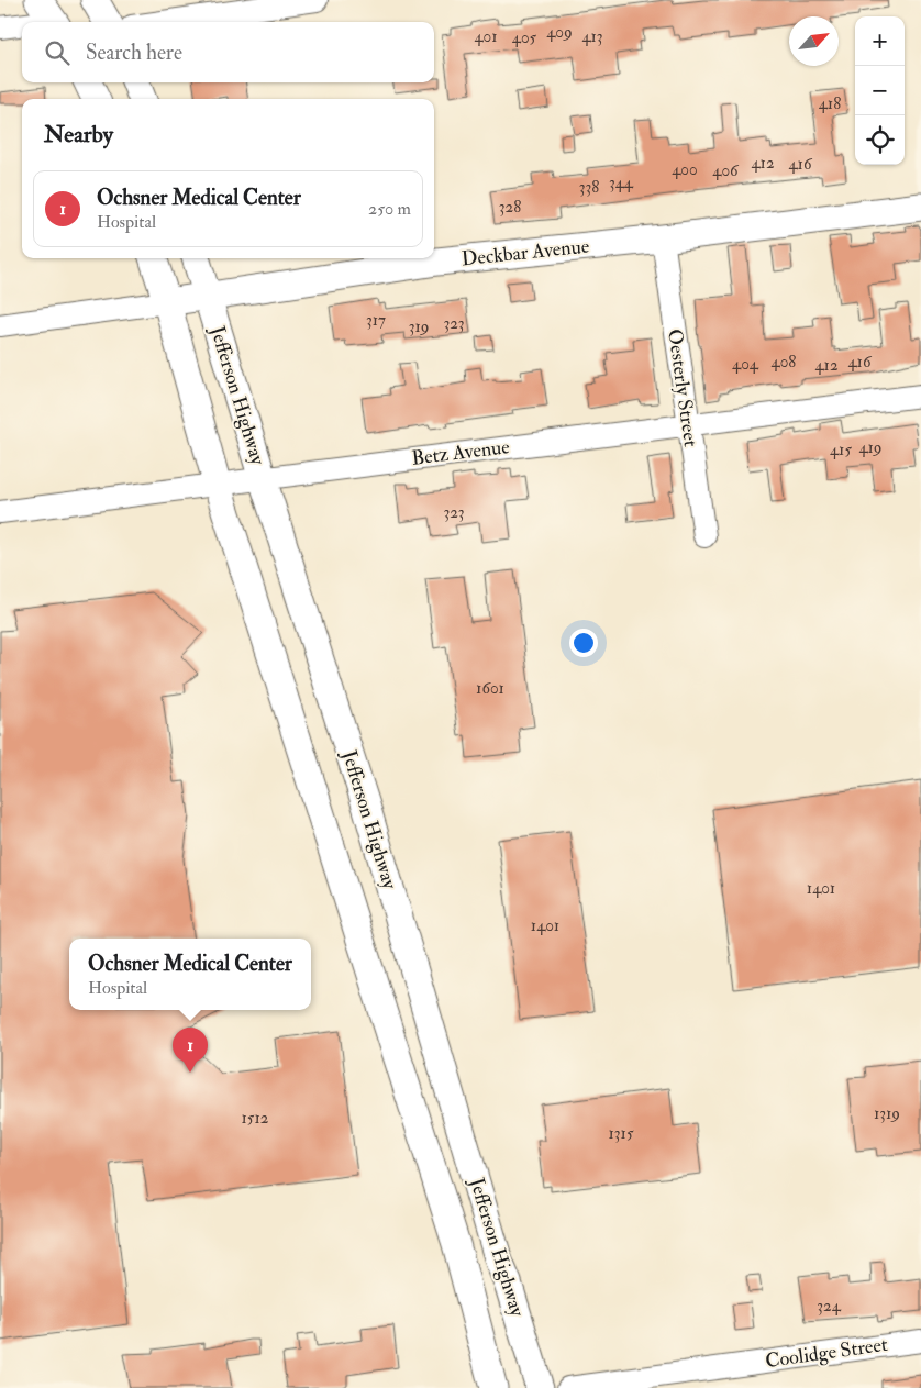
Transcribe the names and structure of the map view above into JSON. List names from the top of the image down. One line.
{"streets":{"main road":["Deckbar Avenue","Jefferson Highway"],"street":["Oesterly Street","Betz Avenue","Coolidge Street"]},"crossings":[["Deckbar Avenue","Oesterly Street"],["Deckbar Avenue","Jefferson Highway"],["Oesterly Street","Betz Avenue"],["Jefferson Highway","Betz Avenue"]],"house_numbers":["409","401","413","405","418","412","416","400","406","344","338","328","317","323","319","408","416","404","412","419","415","323","1601","1401","1401","1319","1512","1315","324"],"north":"top right","page":{"map_buttons":["+","−"],"search":"Search here","heading":"Nearby","list":[{"mark":"1","name":"Ochsner Medical Center","note":"Hospital","value":"250 m"}],"popup":["Ochsner Medical Center","Hospital"],"pins":"1"}}
